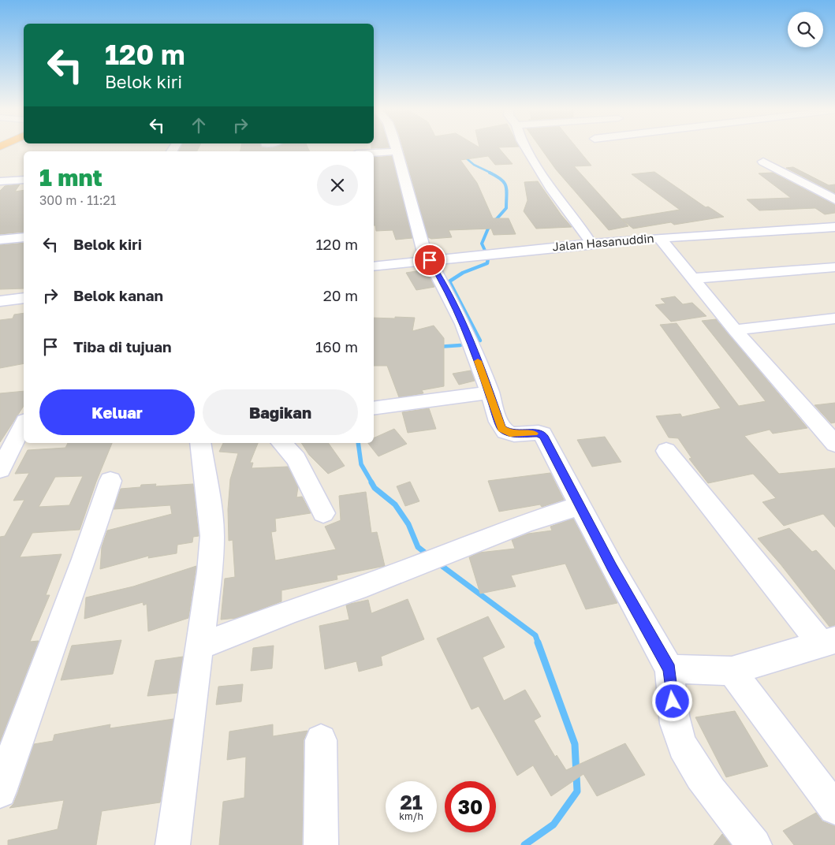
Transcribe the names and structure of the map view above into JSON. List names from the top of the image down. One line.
{"streets":{"street":["Jalan Hasanuddin"]},"page":{"turn":["120 m","Belok kiri"],"heading":["1 mnt","300 m · 11:21"],"list":[{"name":"Belok kiri","value":"120 m"},{"name":"Belok kanan","value":"20 m"},{"name":"Tiba di tujuan","value":"160 m"}],"buttons":["Keluar","Bagikan"],"speed":"21 km/h","limit":"30"}}
